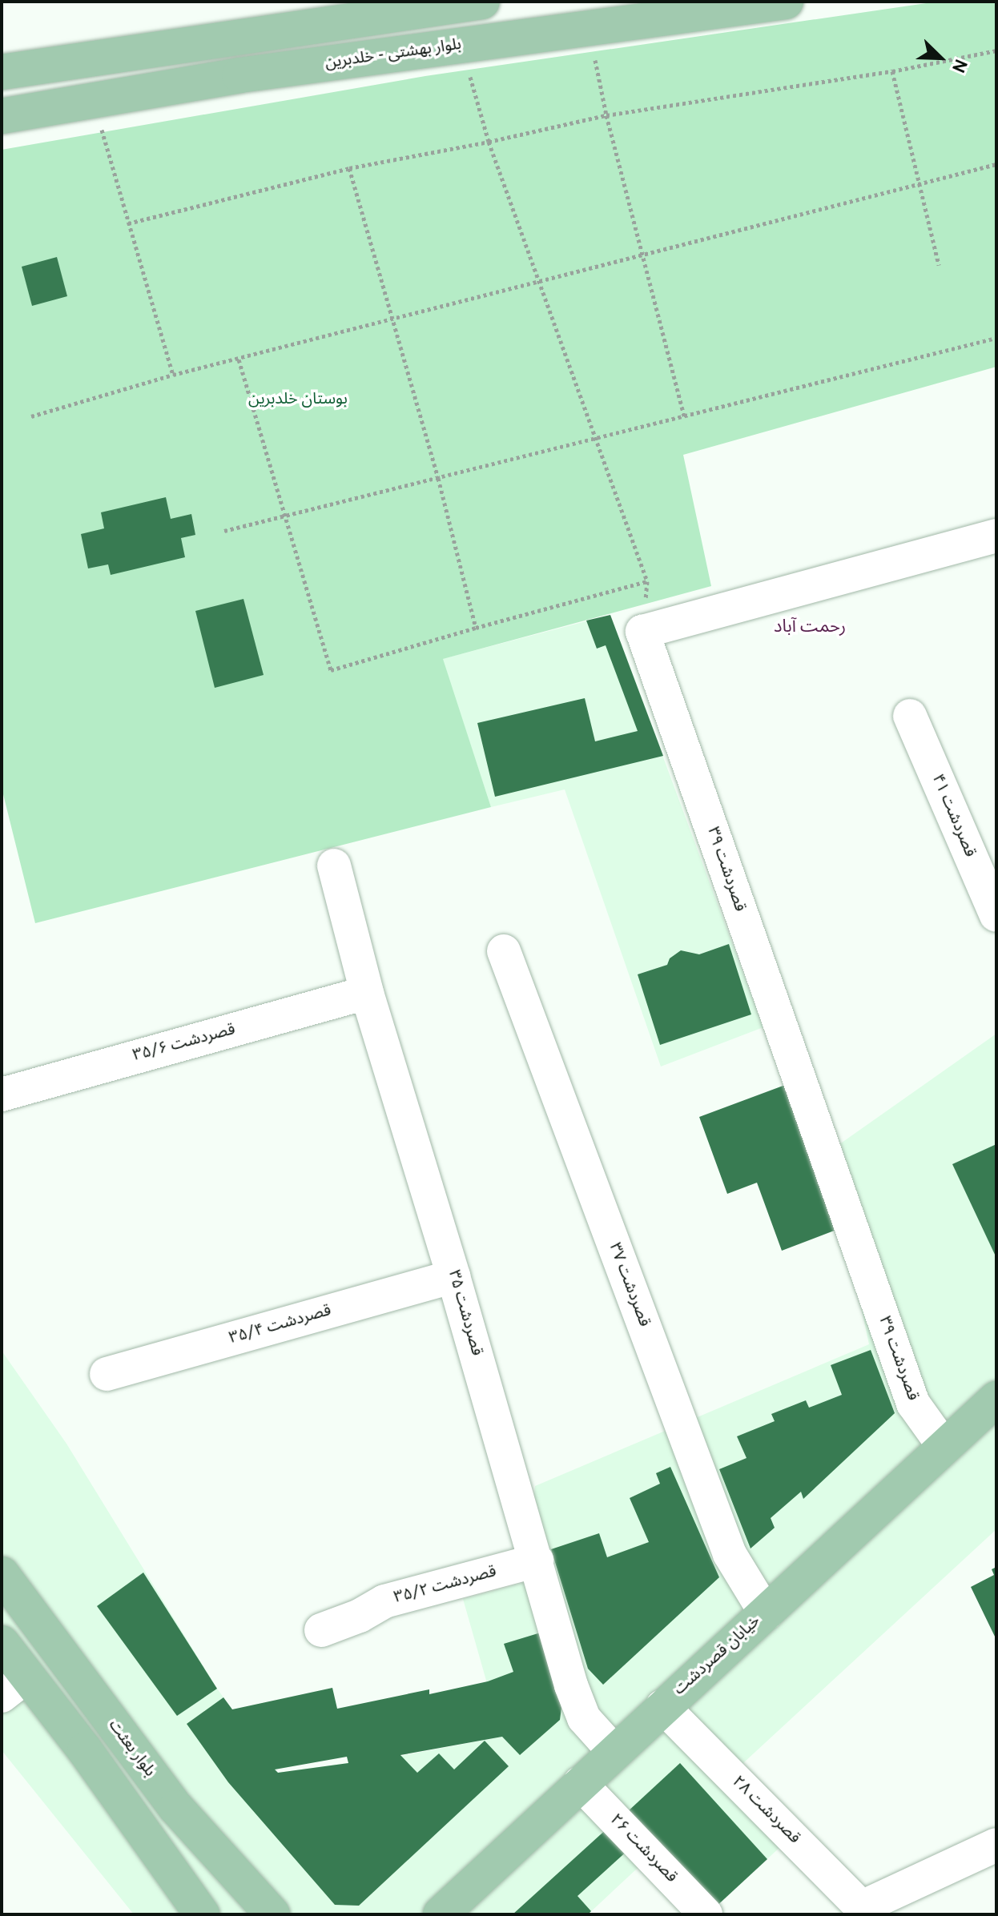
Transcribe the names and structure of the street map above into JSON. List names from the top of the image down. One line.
{"streets":{"main road":["بلوار بهشتی - خلدبرین","خیابان قصردشت","بلوار بعثت"],"street":["قصردشت ۴۱","قصردشت ۳۹","قصردشت ۳۵/۶","قصردشت ۳۷","قصردشت ۳۵","قصردشت ۳۵/۴","قصردشت ۳۵/۲","قصردشت ۲۸","قصردشت ۲۶"]},"crossings":[["قصردشت ۳۹","خیابان قصردشت"],["قصردشت ۳۵/۶","قصردشت ۳۵"],["قصردشت ۳۷","خیابان قصردشت"],["قصردشت ۳۵","قصردشت ۳۵/۴"],["قصردشت ۳۵","قصردشت ۳۵/۲"],["قصردشت ۳۵","خیابان قصردشت"],["خیابان قصردشت","قصردشت ۲۸"],["خیابان قصردشت","قصردشت ۲۶"]],"districts":["رحمت آباد"],"parks":["بوستان خلدبرین"],"north":"bottom right"}
